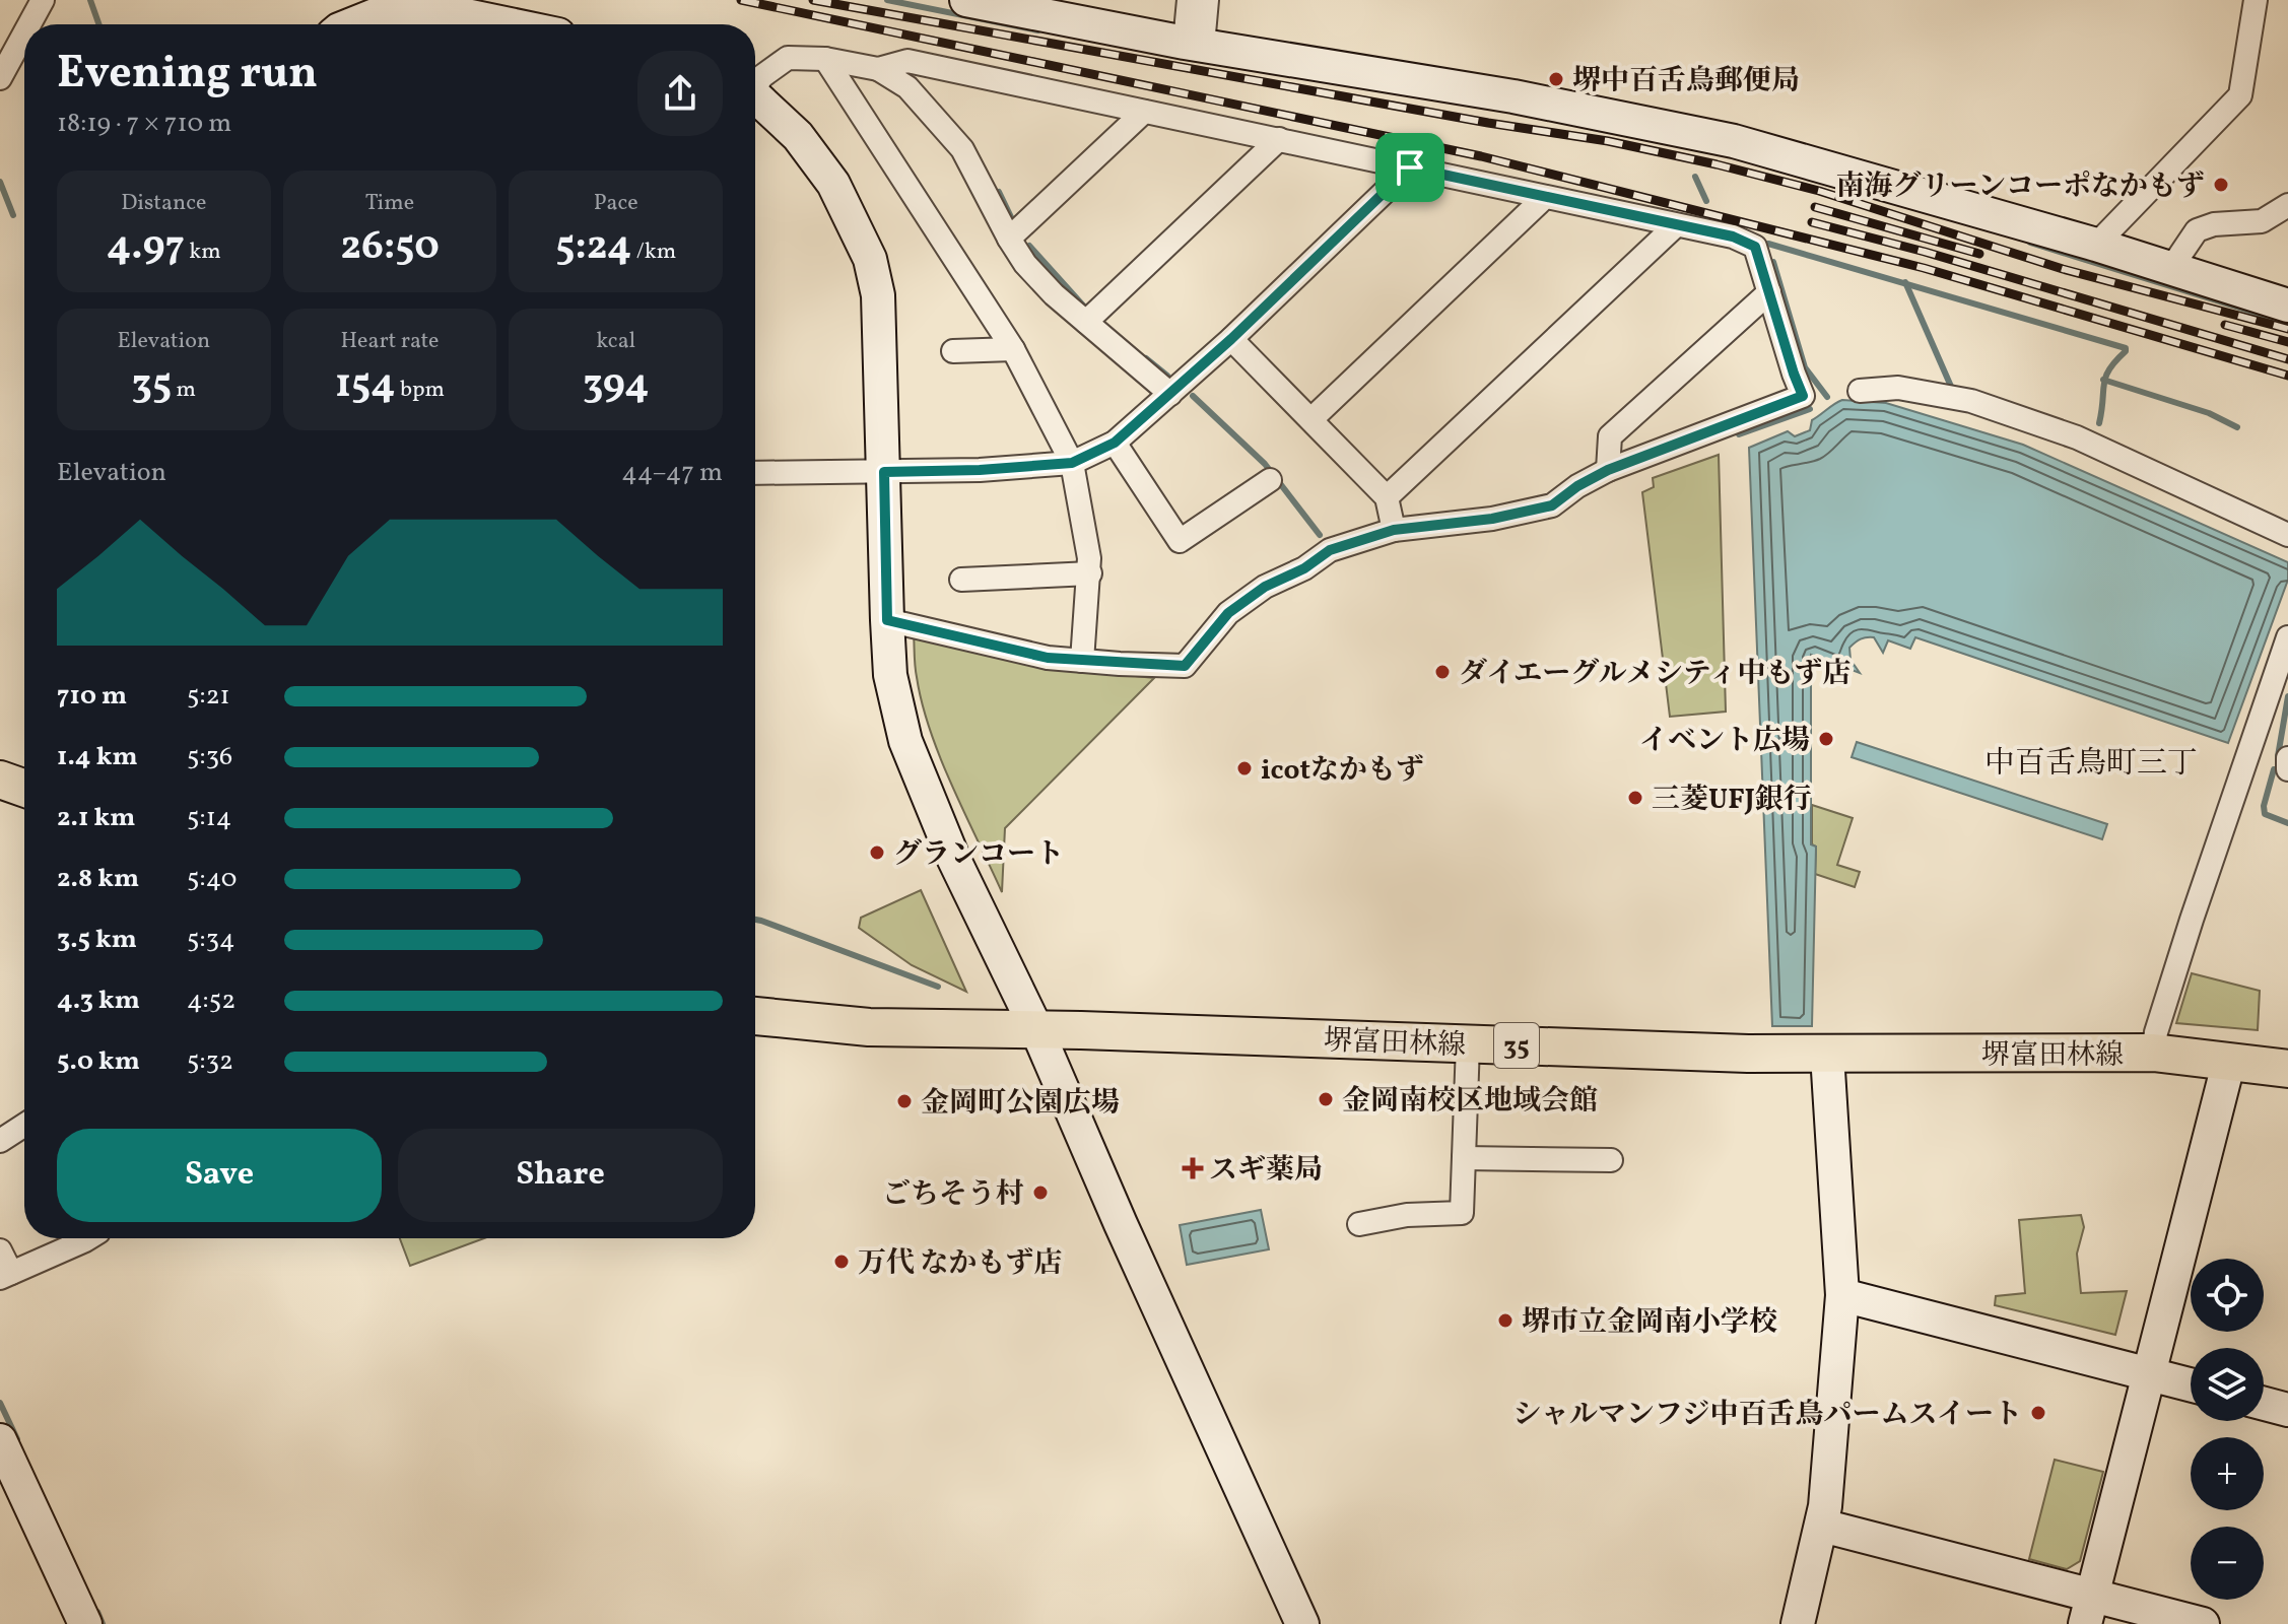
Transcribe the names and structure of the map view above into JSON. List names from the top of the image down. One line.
{"streets":{"main road":["堺富田林線","35"]},"districts":["中百舌鳥町三丁"],"places":{"other":["堺中百舌鳥郵便局","南海グリーンコーポなかもず","ダイエーグルメシティ中もず店","イベント広場","icotなかもず","三菱UFJ銀行","グランコート","金岡南校区地域会館","金岡町公園広場","ごちそう村","万代 なかもず店","堺市立金岡南小学校","シャルマンフジ中百舌鳥パームスイート"],"health":["スギ薬局"]},"page":{"heading":["Evening run","18:19 · 7 × 710 m"],"stats":[["Distance","4.97 km"],["Time","26:50"],["Pace","5:24 /km"],["Elevation","35 m"],["Heart rate","154 bpm"],["kcal","394"]],"chart":["Elevation","44–47 m"],"list":[{"name":"710 m","note":"5:21"},{"name":"1.4 km","note":"5:36"},{"name":"2.1 km","note":"5:14"},{"name":"2.8 km","note":"5:40"},{"name":"3.5 km","note":"5:34"},{"name":"4.3 km","note":"4:52"},{"name":"5.0 km","note":"5:32"}],"buttons":["Save","Share"],"map_buttons":["+","−"]}}
